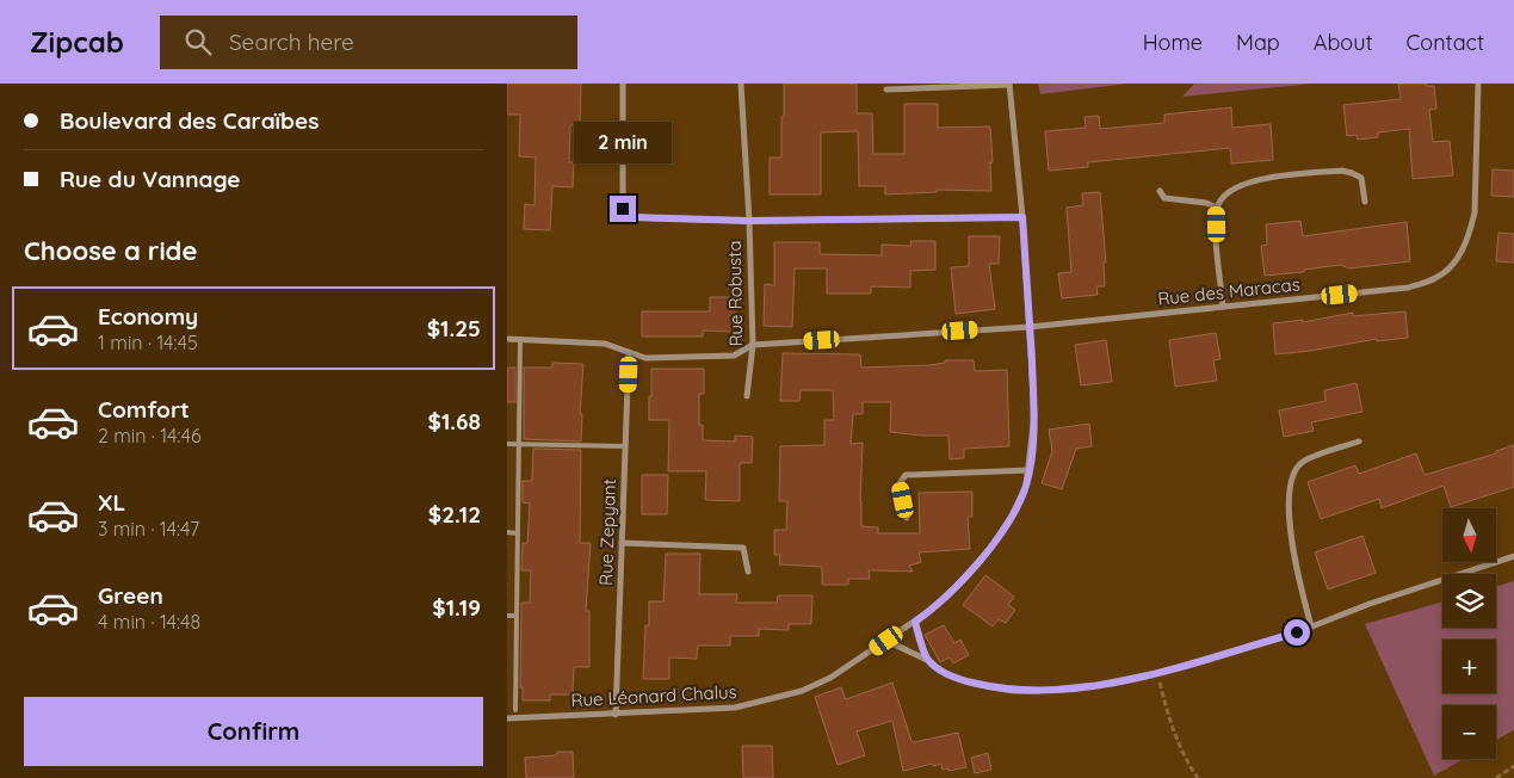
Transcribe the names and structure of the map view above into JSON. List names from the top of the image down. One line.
{"streets":{"street":["Rue des Maracas","Rue Robusta","Rue Zepyant","Rue Léonard Chalus"]},"crossings":[["Rue des Maracas","Rue Robusta"],["Rue des Maracas","Rue Zepyant"],["Rue des Maracas","Rue Léonard Chalus"],["Rue Zepyant","Rue Léonard Chalus"]],"north":"bottom","page":{"header":"Zipcab","search":"Search here","nav":["Home","Map","About","Contact"],"banner":["Boulevard des Caraïbes","Rue du Vannage"],"bubble":"2 min","heading":"Choose a ride","list":[{"name":"Economy","note":"1 min · 14:45","value":"$1.25"},{"name":"Comfort","note":"2 min · 14:46","value":"$1.68"},{"name":"XL","note":"3 min · 14:47","value":"$2.12"},{"name":"Green","note":"4 min · 14:48","value":"$1.19"}],"map_buttons":["+","−"],"buttons":"Confirm"}}
